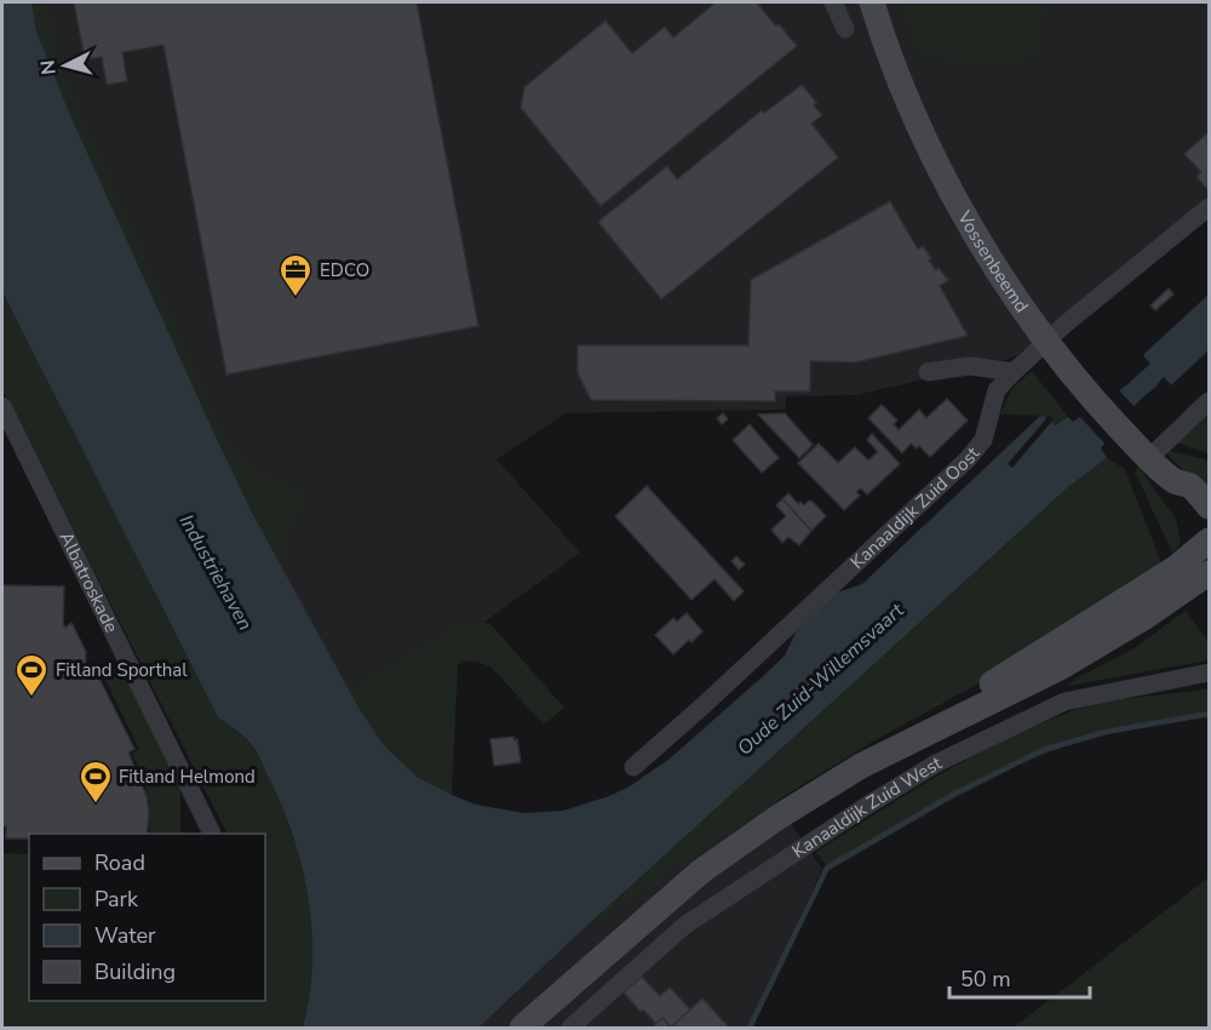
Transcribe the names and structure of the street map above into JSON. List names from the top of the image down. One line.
{"streets":{"main road":["Vossenbeemd","Kanaaldijk Zuid West"],"street":["Kanaaldijk Zuid Oost","Albatroskade"]},"crossings":[["Vossenbeemd","Kanaaldijk Zuid Oost"]],"water":["Industriehaven","Oude Zuid-Willemsvaart"],"places":{"office":["EDCO"],"sports":["Fitland Sporthal","Fitland Helmond"]},"legend":["Road","Park","Water","Building"],"scale_bar":"50 m","north":"left"}
